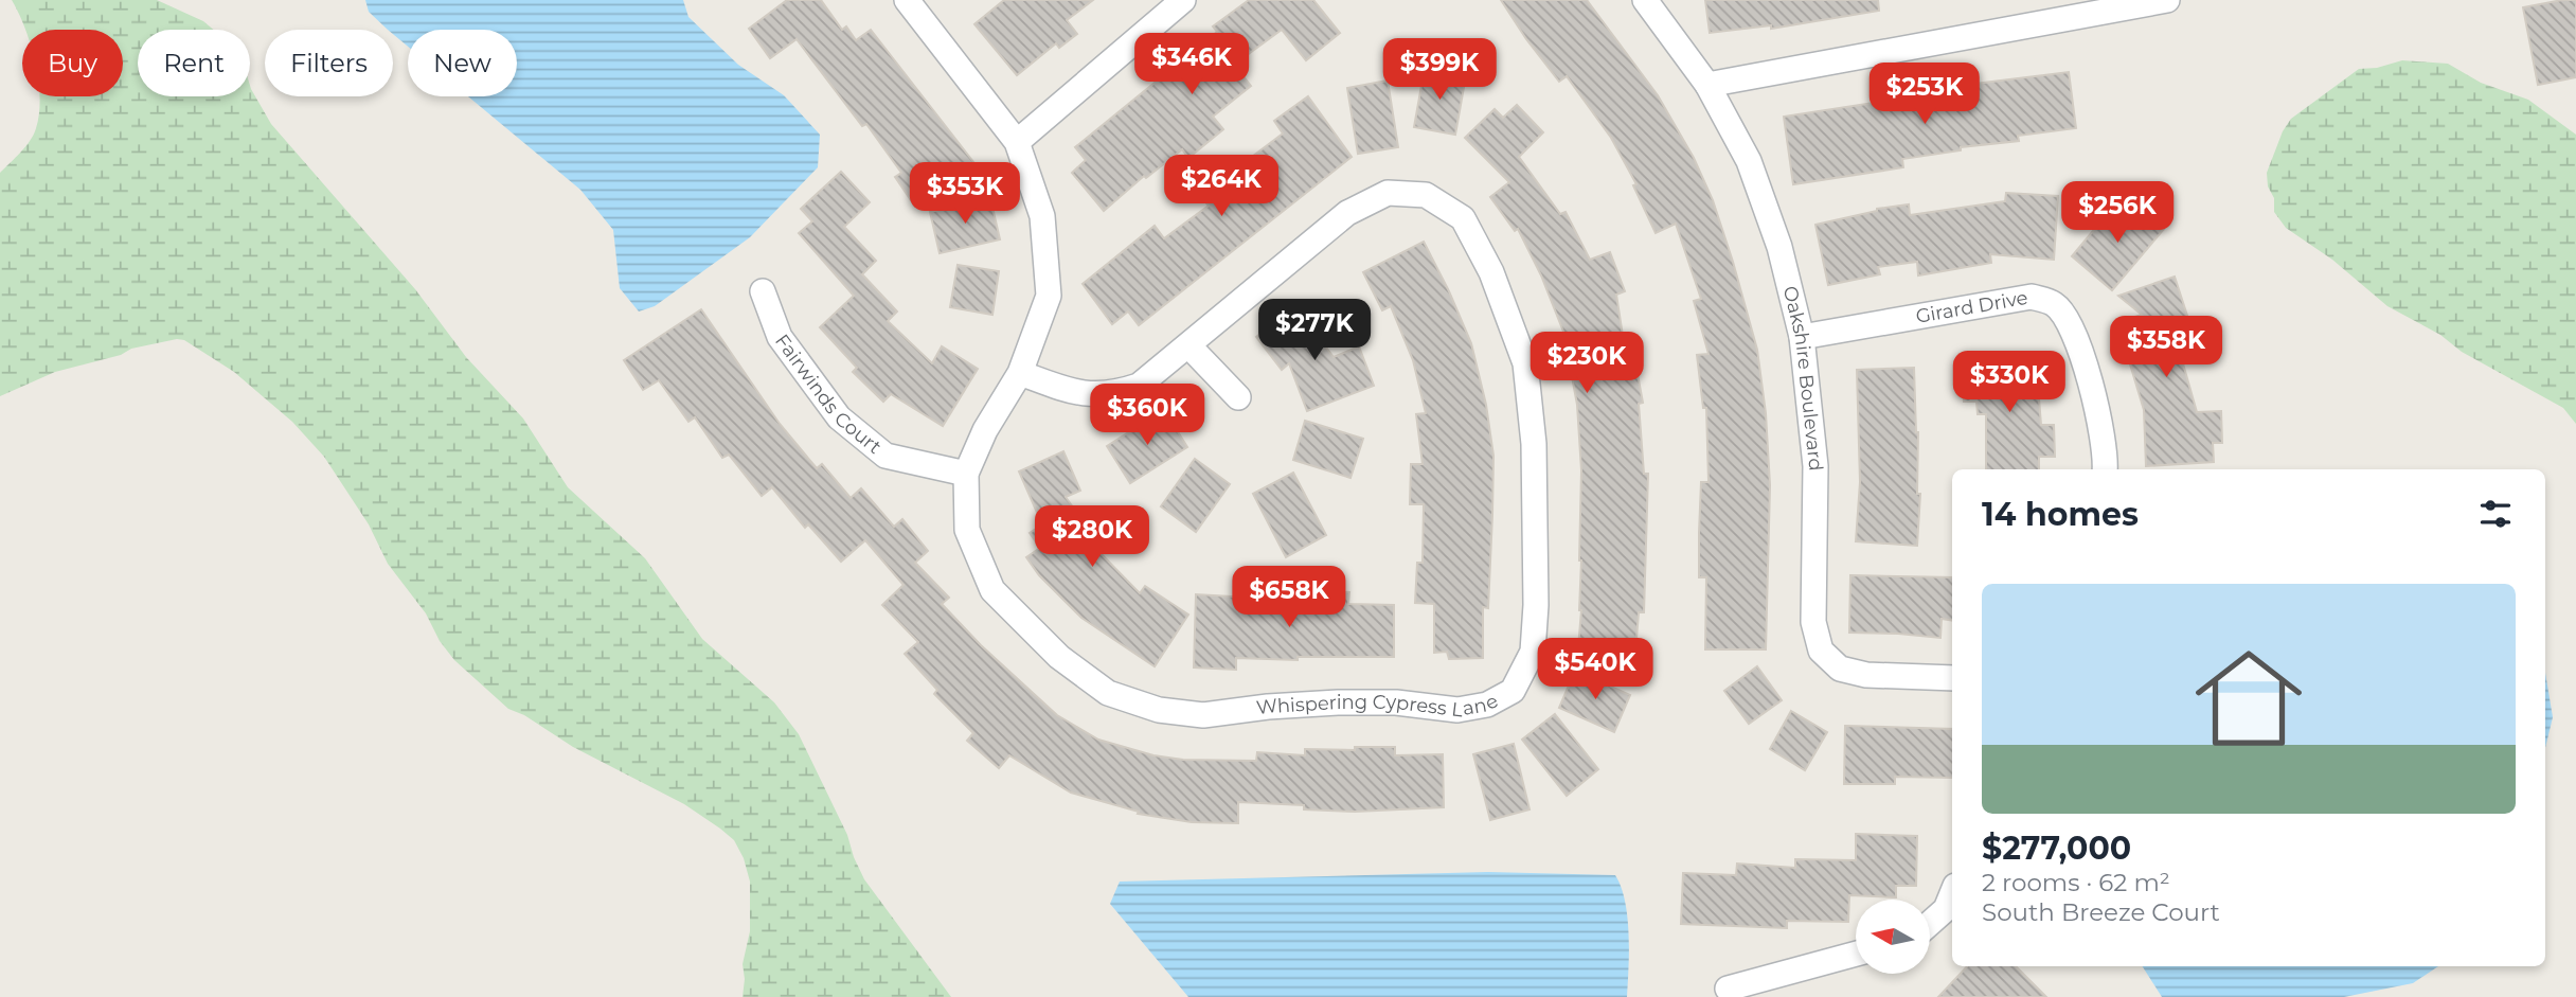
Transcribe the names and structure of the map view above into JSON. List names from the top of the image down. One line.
{"streets":{"street":["Girard Drive","Oakshire Boulevard","Fairwinds Court","Whispering Cypress Lane"]},"crossings":[["Girard Drive","Oakshire Boulevard"],["Fairwinds Court","Whispering Cypress Lane"]],"north":"left","page":{"chip":["Buy","Rent","Filters","New"],"price":["$346K","$399K","$253K","$264K","$353K","$256K","$277K","$358K","$230K","$330K","$360K","$280K","$658K","$540K"],"heading":"14 homes","list":[{"name":"$277,000","note":"2 rooms · 62 m² · South Breeze Court"}]}}
